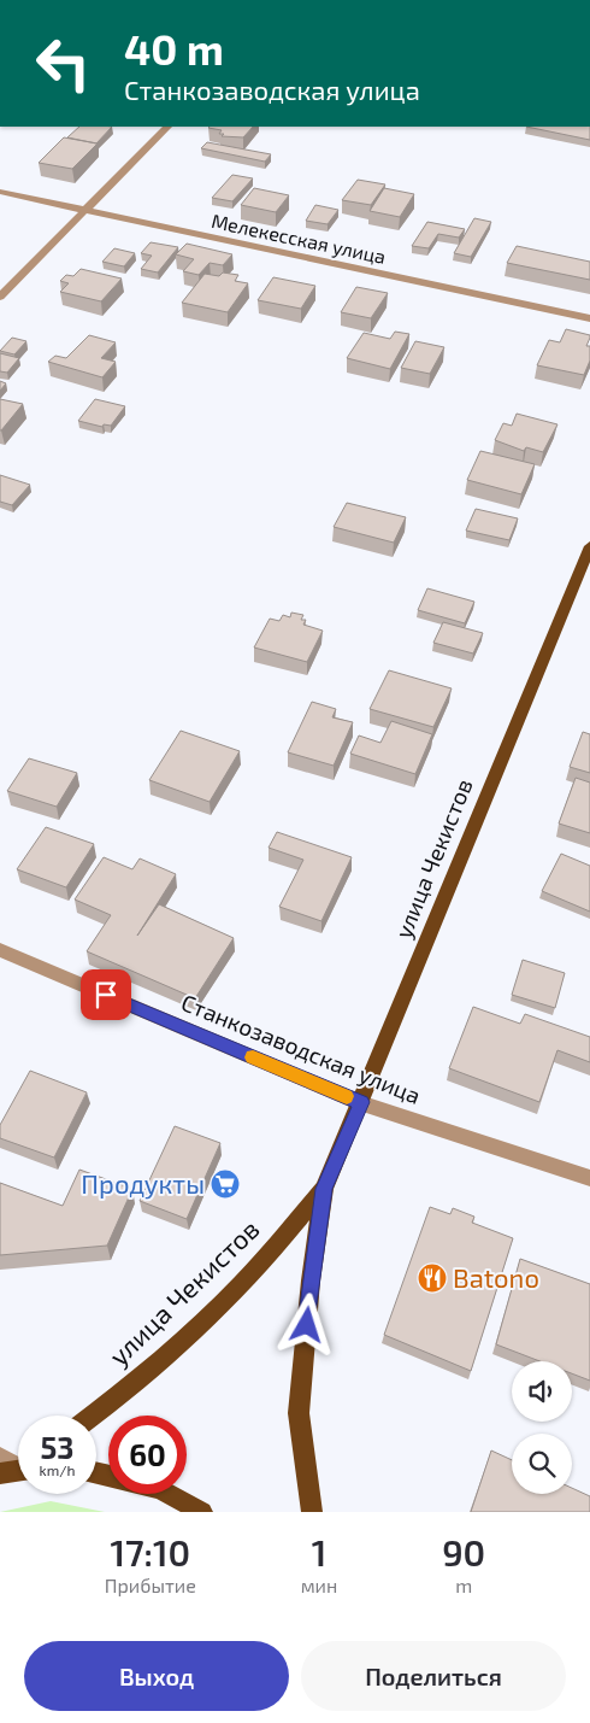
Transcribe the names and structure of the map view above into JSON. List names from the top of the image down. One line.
{"streets":{"main road":["улица Чекистов"],"street":["Мелекесская улица","Станкозаводская улица"]},"crossings":[["улица Чекистов","Станкозаводская улица"]],"places":{"supermarket":["Продукты"],"restaurant":["Batono"]},"page":{"turn":["40 m","Станкозаводская улица"],"speed":"53 km/h","limit":"60","eta":["17:10","Прибытие","1","мин","90","m"],"buttons":["Выход","Поделиться"]}}
